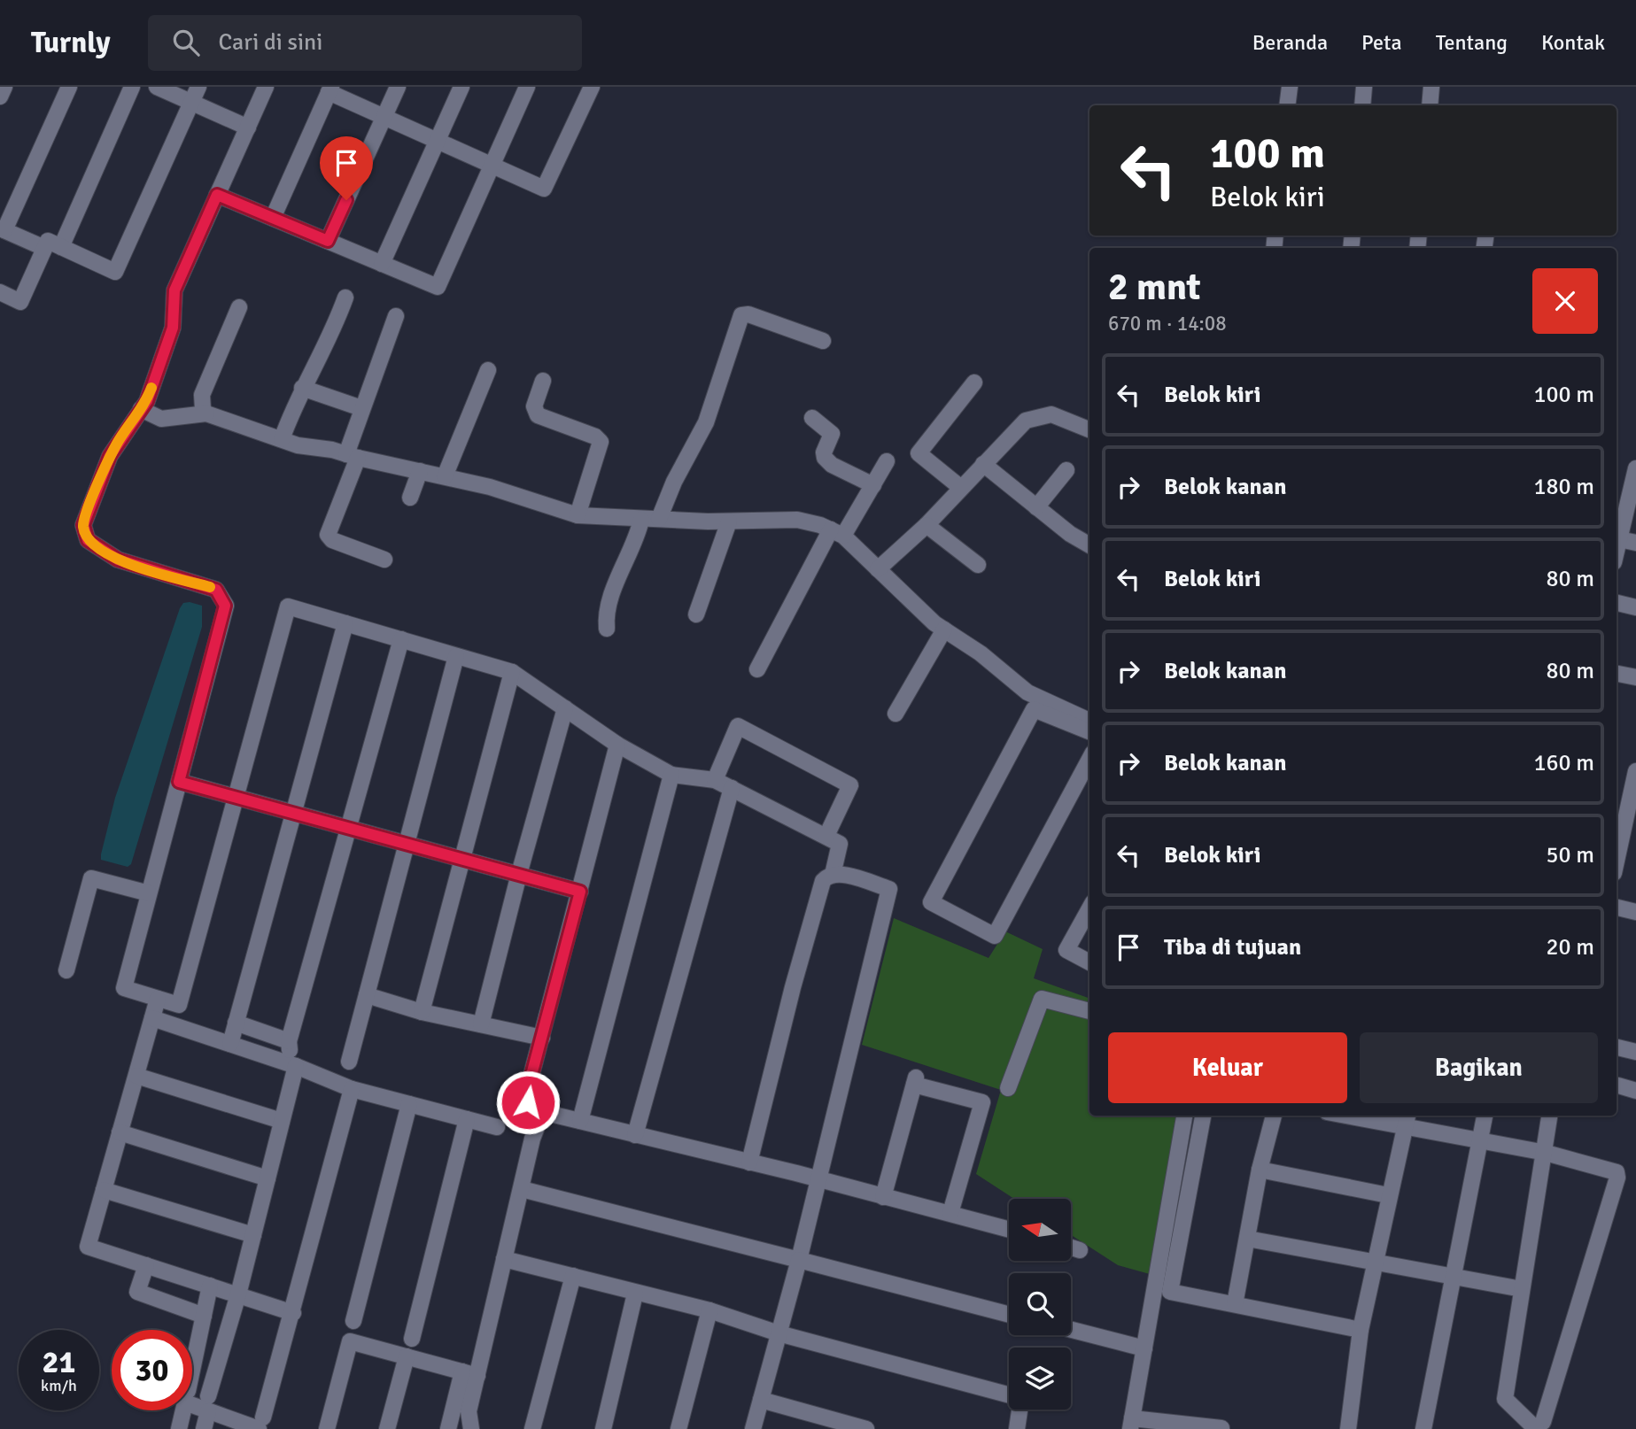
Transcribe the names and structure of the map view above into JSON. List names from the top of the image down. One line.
{"north":"left","page":{"header":"Turnly","search":"Cari di sini","nav":["Beranda","Peta","Tentang","Kontak"],"turn":["100 m","Belok kiri"],"heading":["2 mnt","670 m · 14:08"],"list":[{"name":"Belok kiri","value":"100 m"},{"name":"Belok kanan","value":"180 m"},{"name":"Belok kiri","value":"80 m"},{"name":"Belok kanan","value":"80 m"},{"name":"Belok kanan","value":"160 m"},{"name":"Belok kiri","value":"50 m"},{"name":"Tiba di tujuan","value":"20 m"}],"buttons":["Keluar","Bagikan"],"speed":"21 km/h","limit":"30"}}
